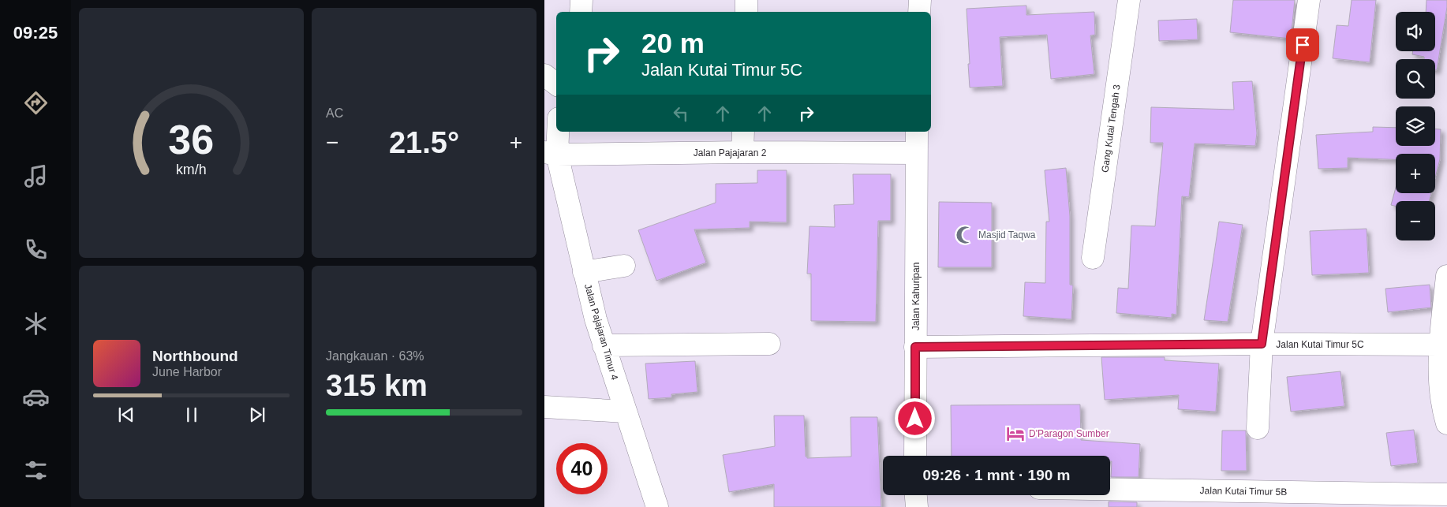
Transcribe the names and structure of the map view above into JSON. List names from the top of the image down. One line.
{"streets":{"street":["Gang Kutai Tengah 3","Jalan Pajajaran 2","Jalan Kahuripan","Jalan Pajajaran Timur 4","Jalan Kutai Timur 5C","Jalan Kutai Timur 5B"]},"crossings":[["Jalan Pajajaran 2","Jalan Kahuripan"],["Jalan Pajajaran 2","Jalan Pajajaran Timur 4"],["Jalan Kahuripan","Jalan Kutai Timur 5C"]],"places":{"mosque":["Masjid Taqwa"],"hotel":["D'Paragon Sumber"]},"page":{"tabs":"09:25","tile":["AC",["Jangkauan · 63%","315 km"]],"map_buttons":["+","−"],"turn":["20 m","Jalan Kutai Timur 5C"],"heat":["−","21.5°","+"],"song":["Northbound","June Harbor"],"limit":"40","trip":"09:26 · 1 mnt · 190 m","gauge":["36","km/h"]}}
